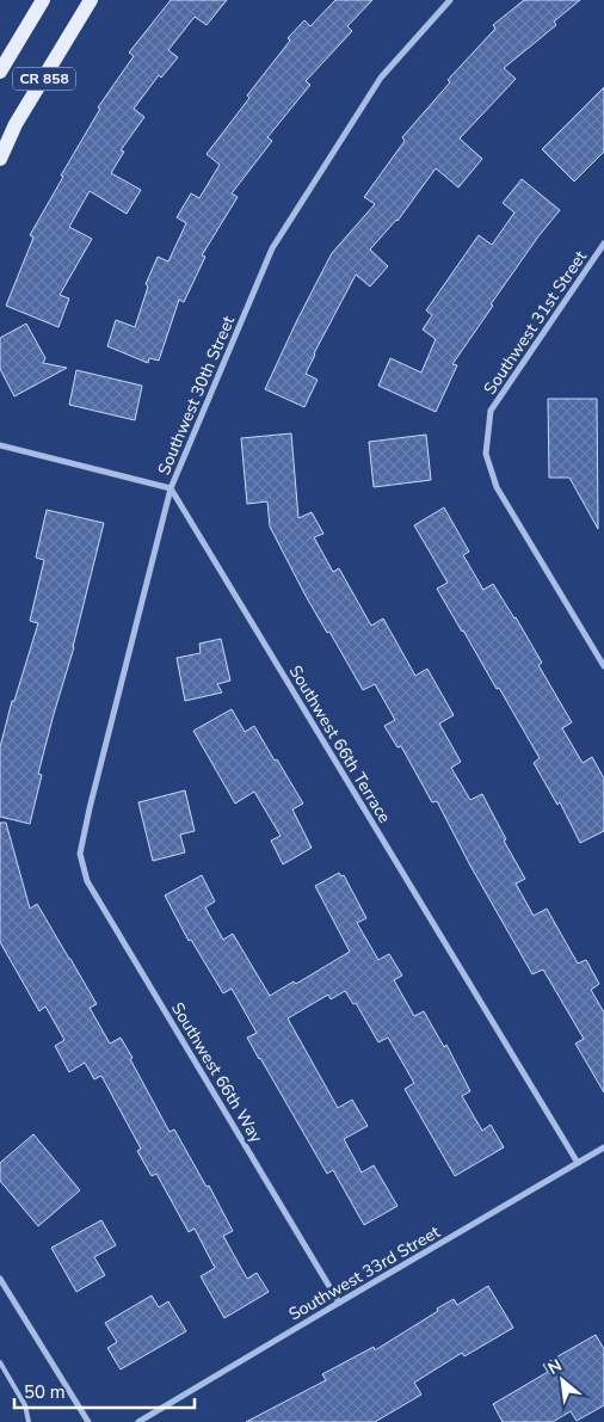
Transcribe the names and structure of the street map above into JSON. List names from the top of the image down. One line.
{"streets":{"main road":["CR 858"],"street":["Southwest 31st Street","Southwest 30th Street","Southwest 66th Terrace","Southwest 66th Way","Southwest 33rd Street"]},"crossings":[["Southwest 30th Street","Southwest 66th Terrace"],["Southwest 30th Street","Southwest 66th Way"],["Southwest 66th Terrace","Southwest 33rd Street"],["Southwest 66th Way","Southwest 33rd Street"]],"scale_bar":"50 m","north":"top left"}
